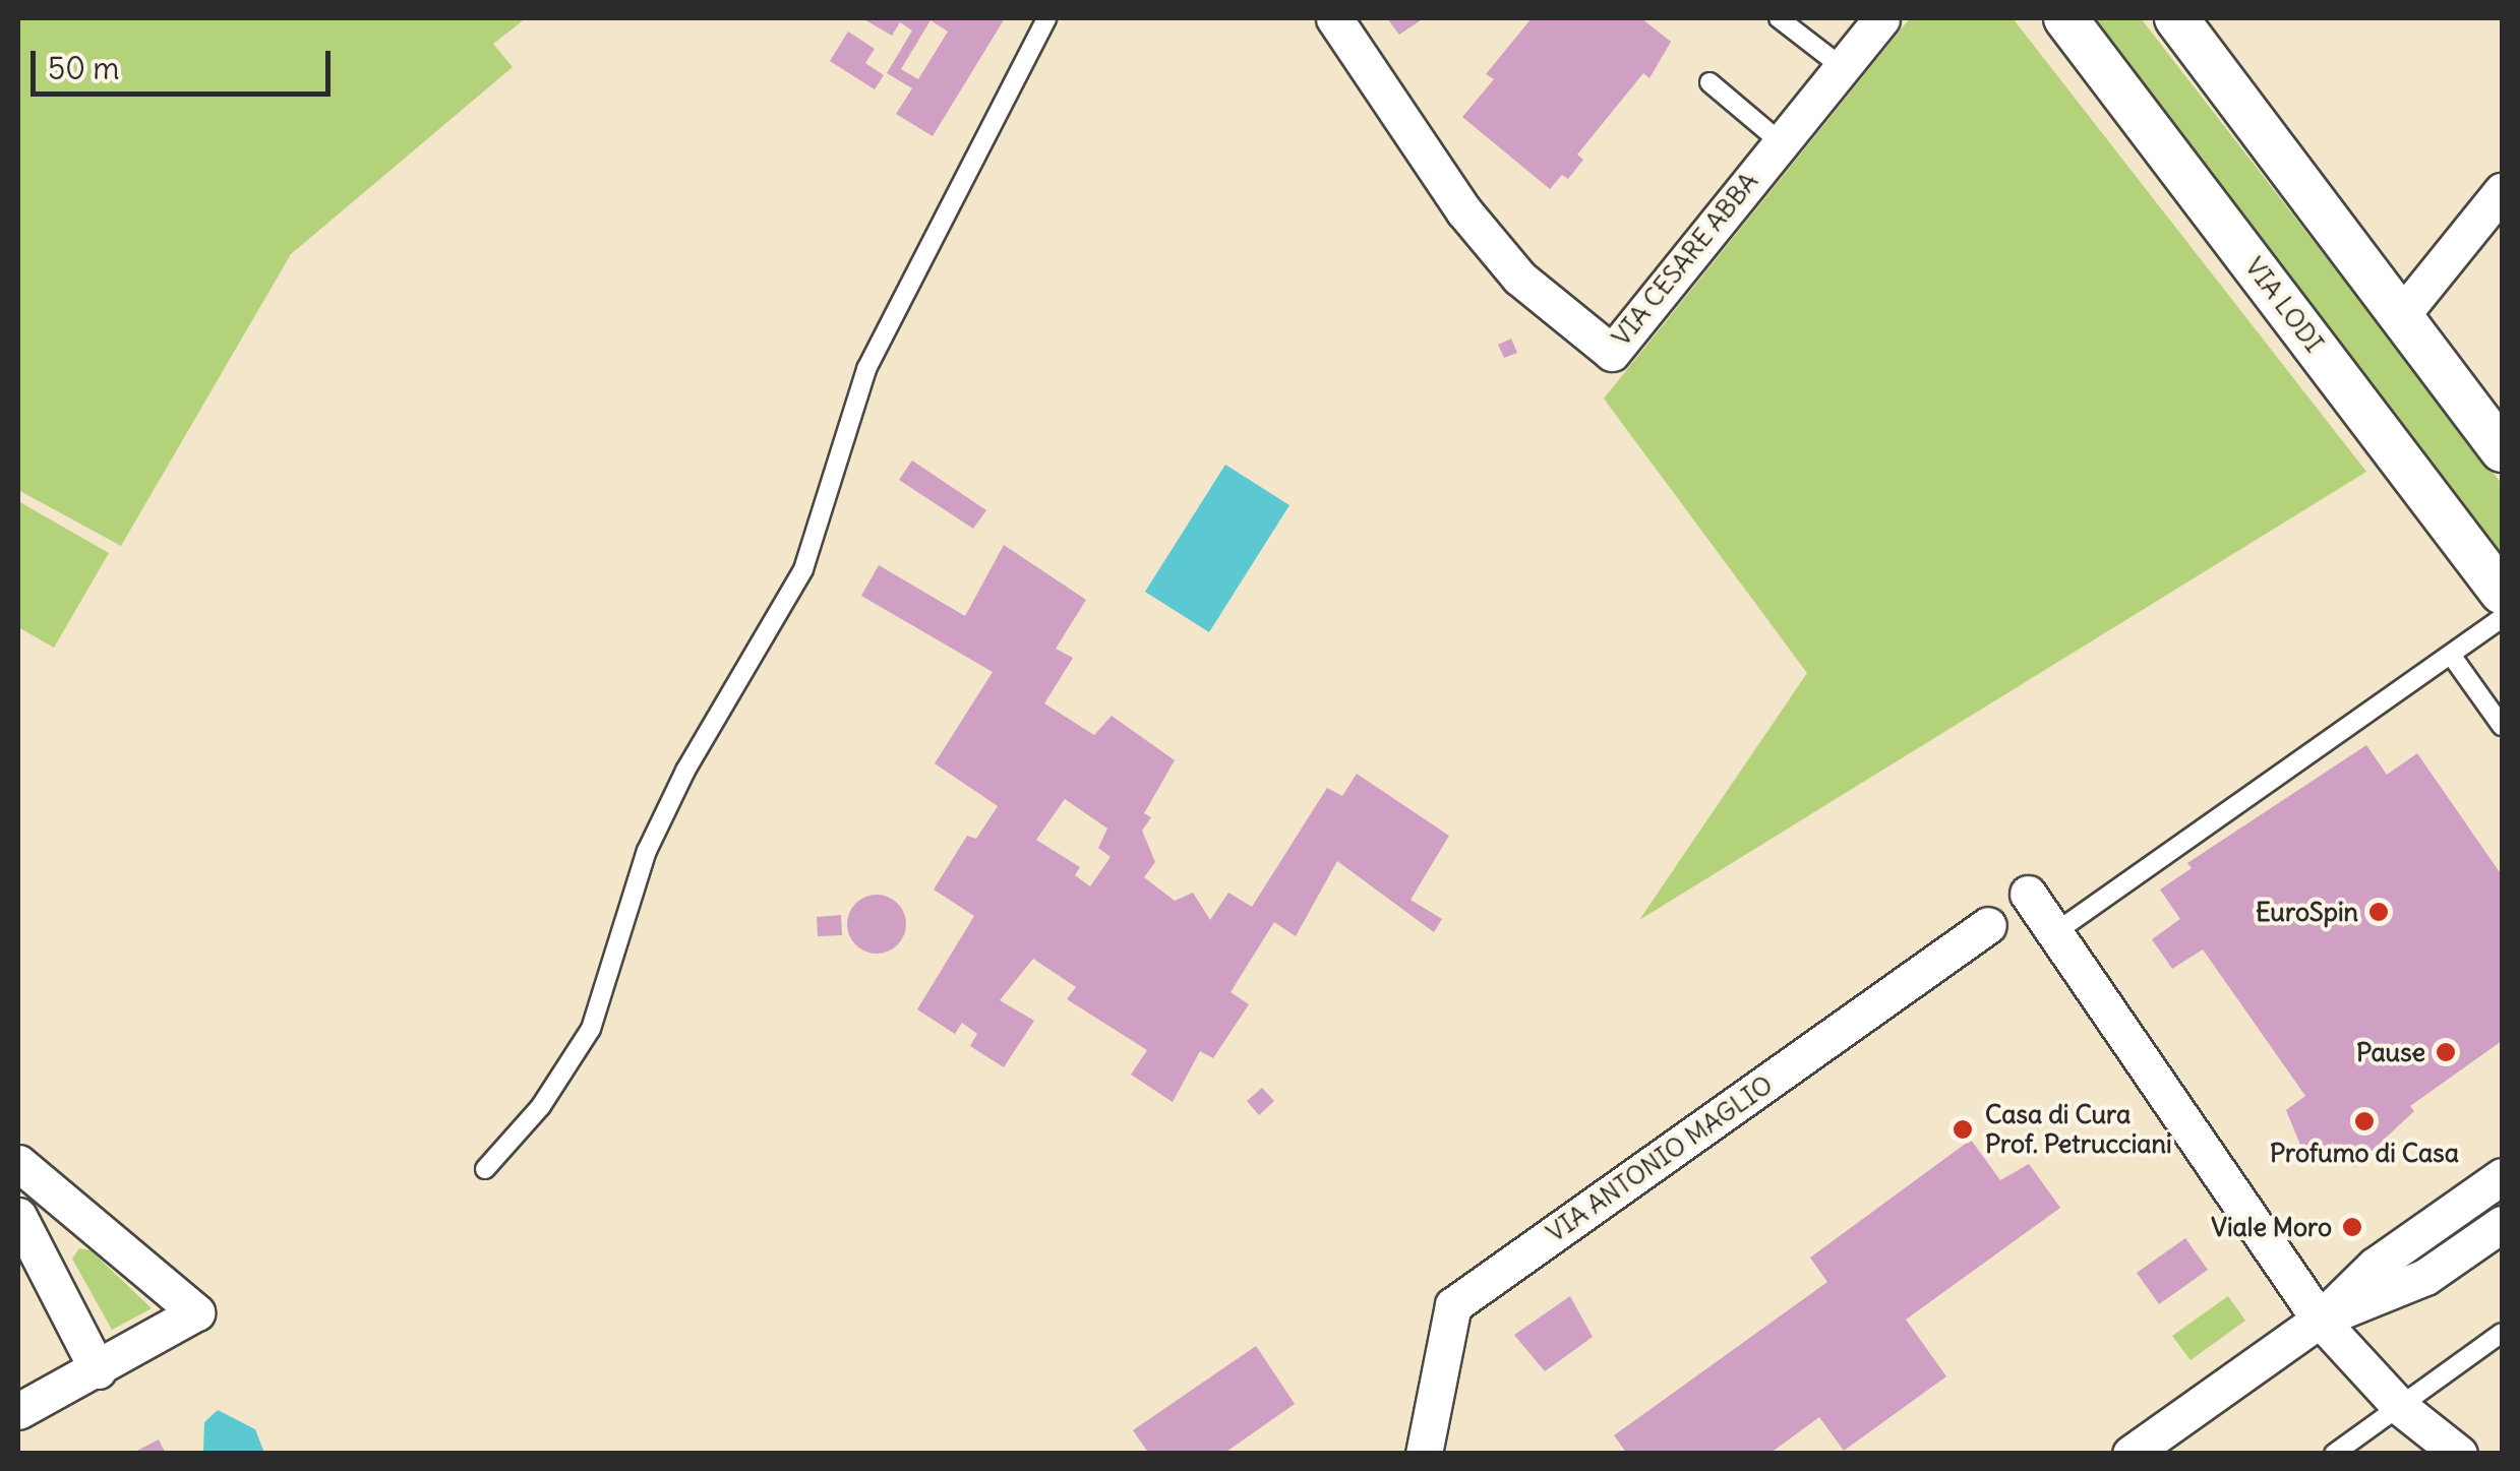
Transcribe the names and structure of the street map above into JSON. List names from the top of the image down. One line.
{"streets":{"street":["VIA CESARE ABBA","VIA LODI","VIA ANTONIO MAGLIO"]},"places":["EuroSpin","Pause","Profumo di Casa","Casa di Cura Prof. Petrucciani","Viale Moro"],"scale_bar":"50 m"}
